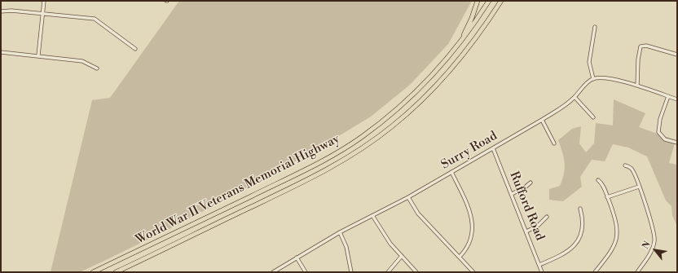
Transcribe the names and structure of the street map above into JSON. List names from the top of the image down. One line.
{"streets":{"highway":["World War II Veterans Memorial Highway"],"street":["Surry Road","Rufford Road"]},"crossings":[["Surry Road","Rufford Road"]],"north":"top left"}
